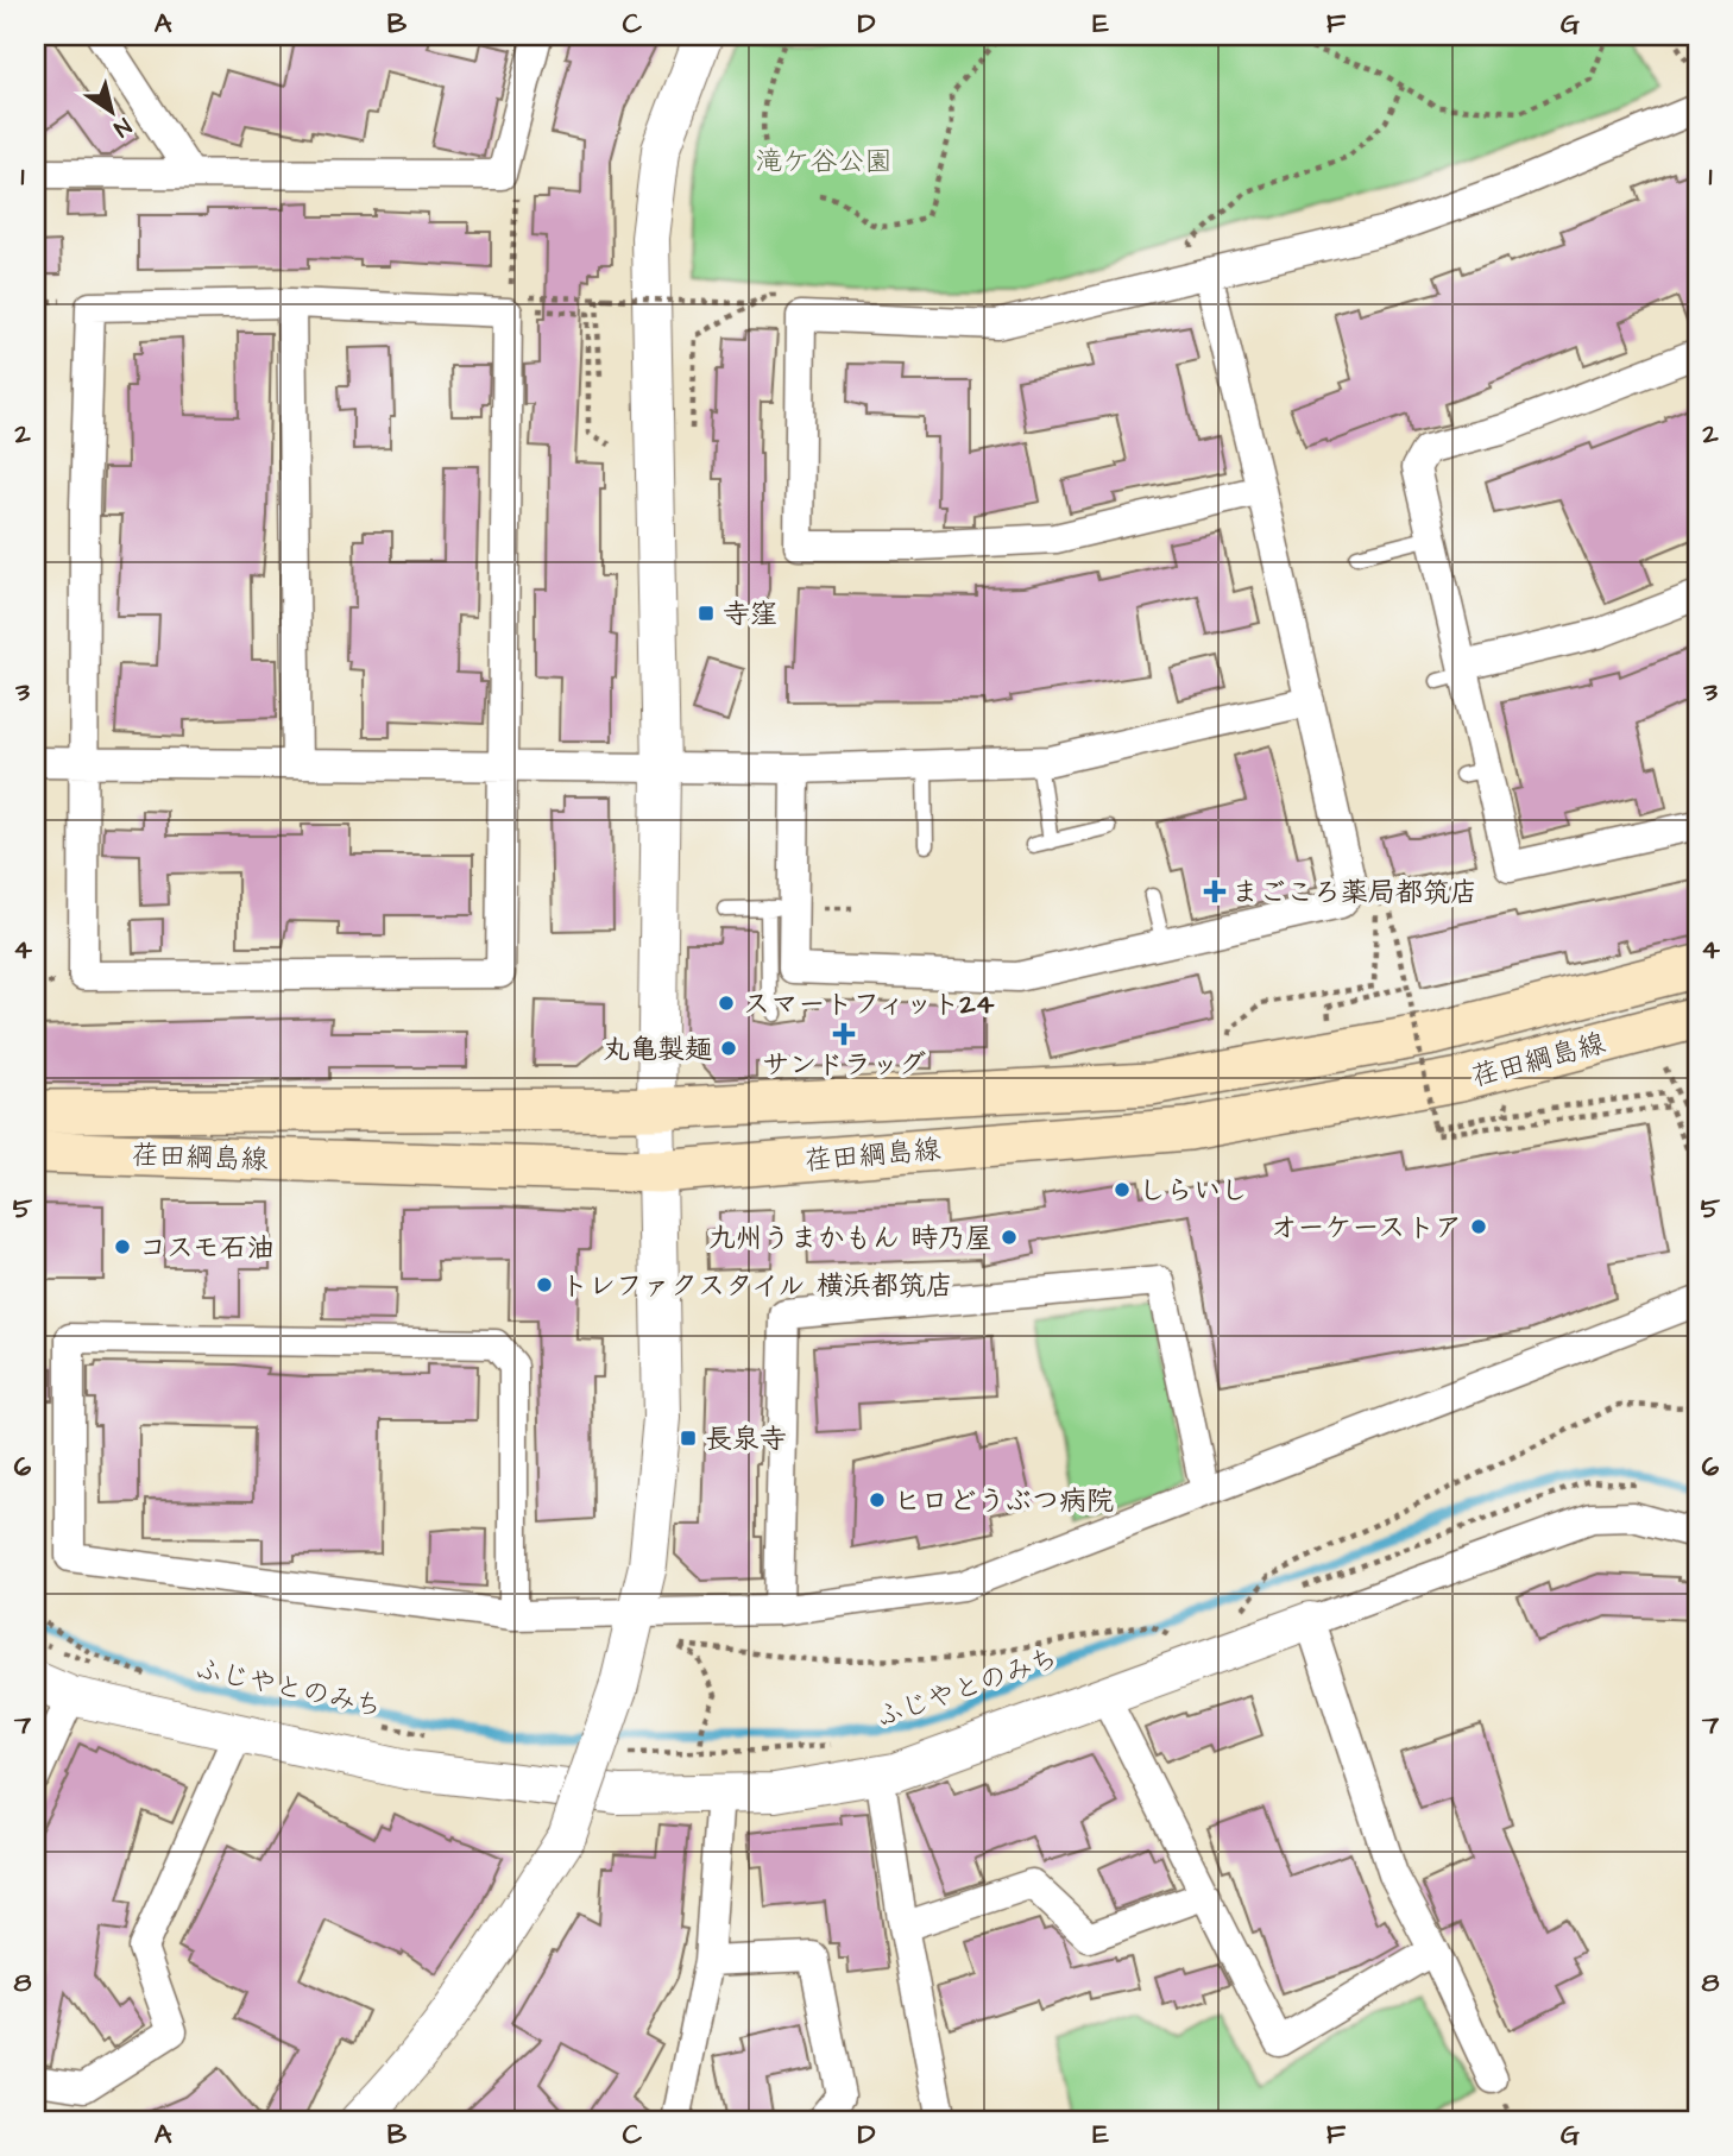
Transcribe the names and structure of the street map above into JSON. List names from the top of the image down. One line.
{"streets":{"main road":["荏田綱島線"],"path":["ふじやとのみち"]},"parks":["滝ケ谷公園"],"places":{"transit":["寺窪","長泉寺"],"health":["まごころ薬局都筑店","サンドラッグ"],"other":["スマートフィット24","丸亀製麺","しらいし","オーケーストア","九州うまかもん 時乃屋","コスモ石油","トレファクスタイル 横浜都筑店","ヒロどうぶつ病院"]},"north":"bottom right","grid":{"columns":["A","B","C","D","E","F","G"],"rows":["1","2","3","4","5","6","7","8"]}}
